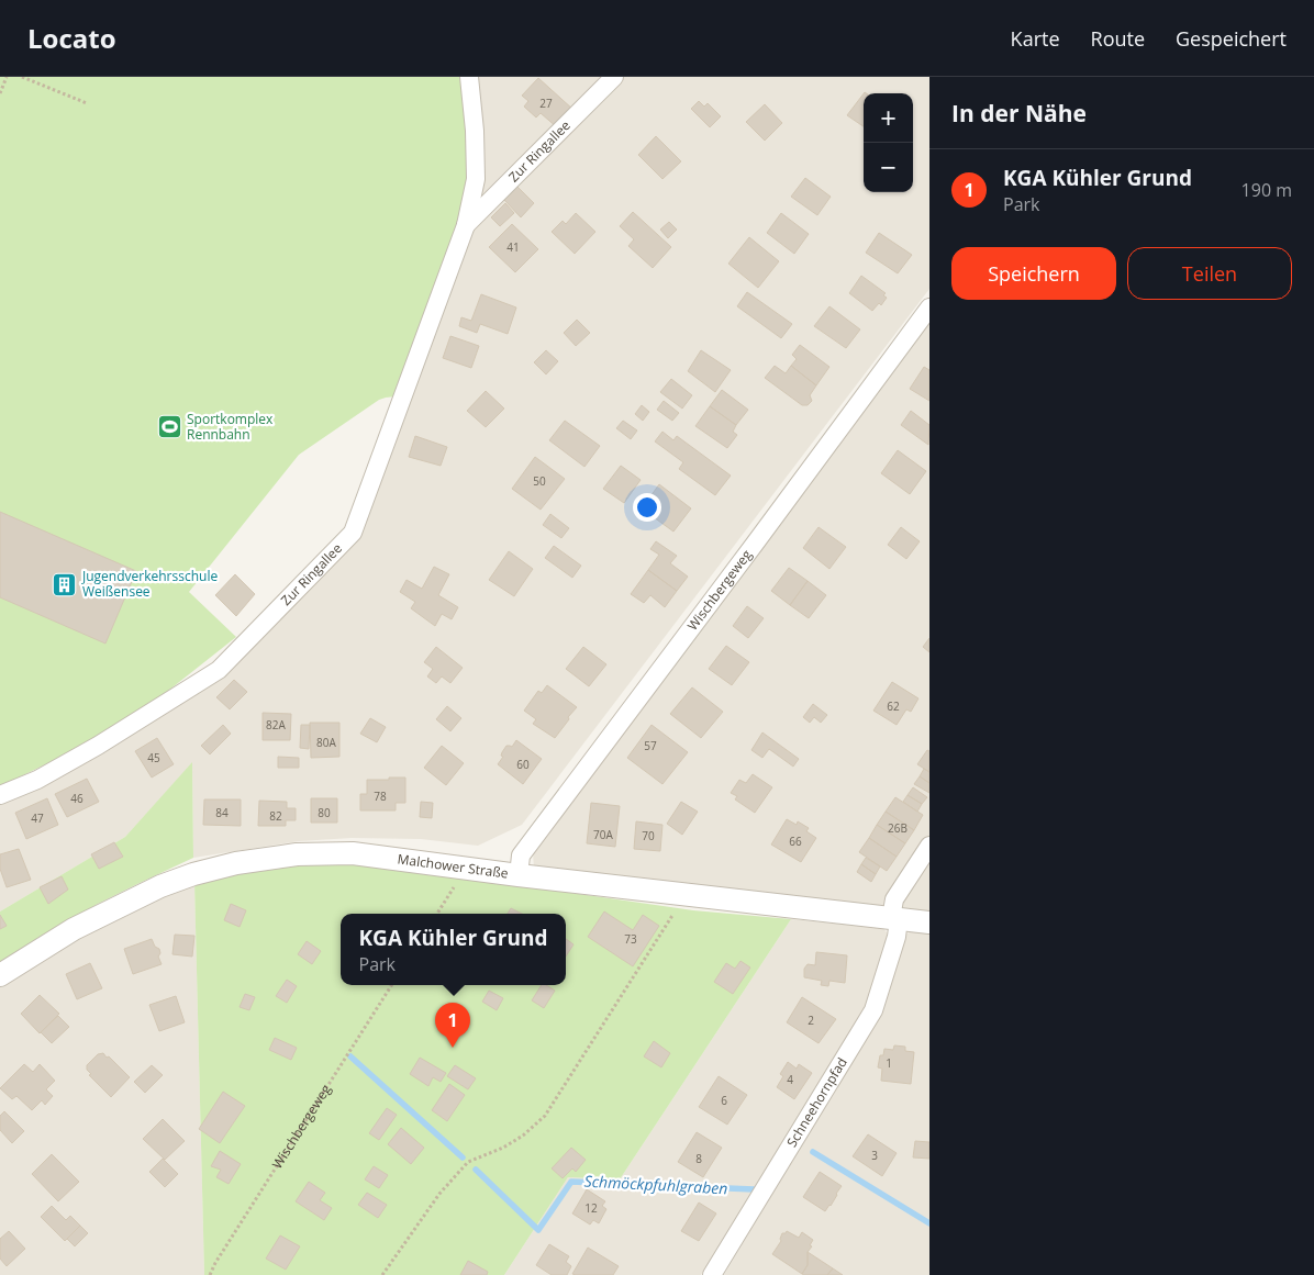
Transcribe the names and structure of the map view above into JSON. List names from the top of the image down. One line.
{"streets":{"street":["Zur Ringallee","Wischbergeweg","Malchower Straße","Schneehornpfad"]},"crossings":[["Wischbergeweg","Malchower Straße"],["Malchower Straße","Schneehornpfad"]],"water":["Schmöckpfuhlgraben"],"places":{"sports":["Sportkomplex Rennbahn"],"building":["Jugendverkehrsschule Weißensee"]},"house_numbers":["27","41","50","62","82A","80A","57","45","60","78","46","84","80","82","47","26B","70A","70","66","73","2","1","4","6","3","8","12"],"page":{"header":"Locato","nav":["Karte","Route","Gespeichert"],"heading":"In der Nähe","map_buttons":["+","−"],"list":[{"mark":"1","name":"KGA Kühler Grund","note":"Park","value":"190 m"}],"buttons":["Speichern","Teilen"],"popup":["KGA Kühler Grund","Park"],"pins":"1"}}
